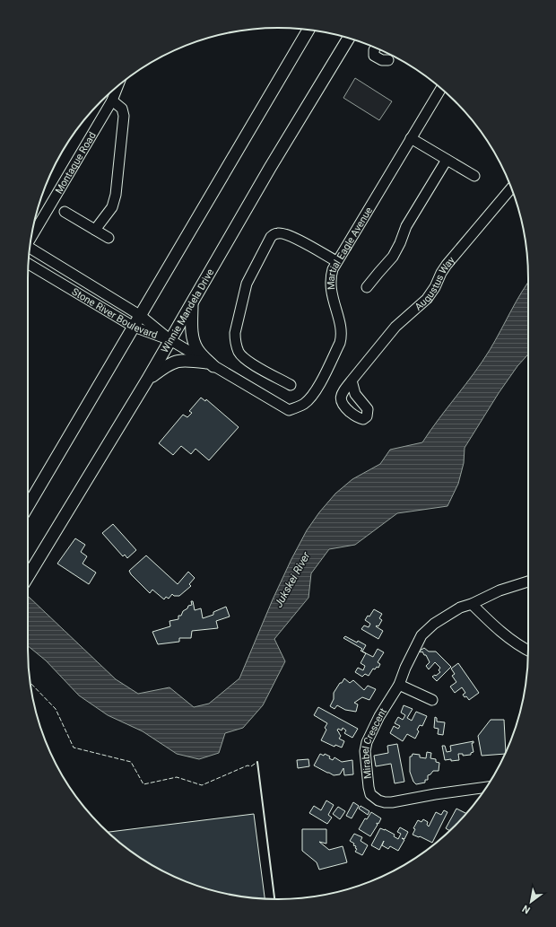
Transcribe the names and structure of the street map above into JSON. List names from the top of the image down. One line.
{"streets":{"main road":["Winnie Mandela Drive"],"street":["Montaque Road","Martial Eagle Avenue","Augustus Way","Stone River Boulevard","Mirabel Crescent"]},"crossings":[["Winnie Mandela Drive","Stone River Boulevard"]],"water":["Jukskei River"],"north":"bottom left"}
